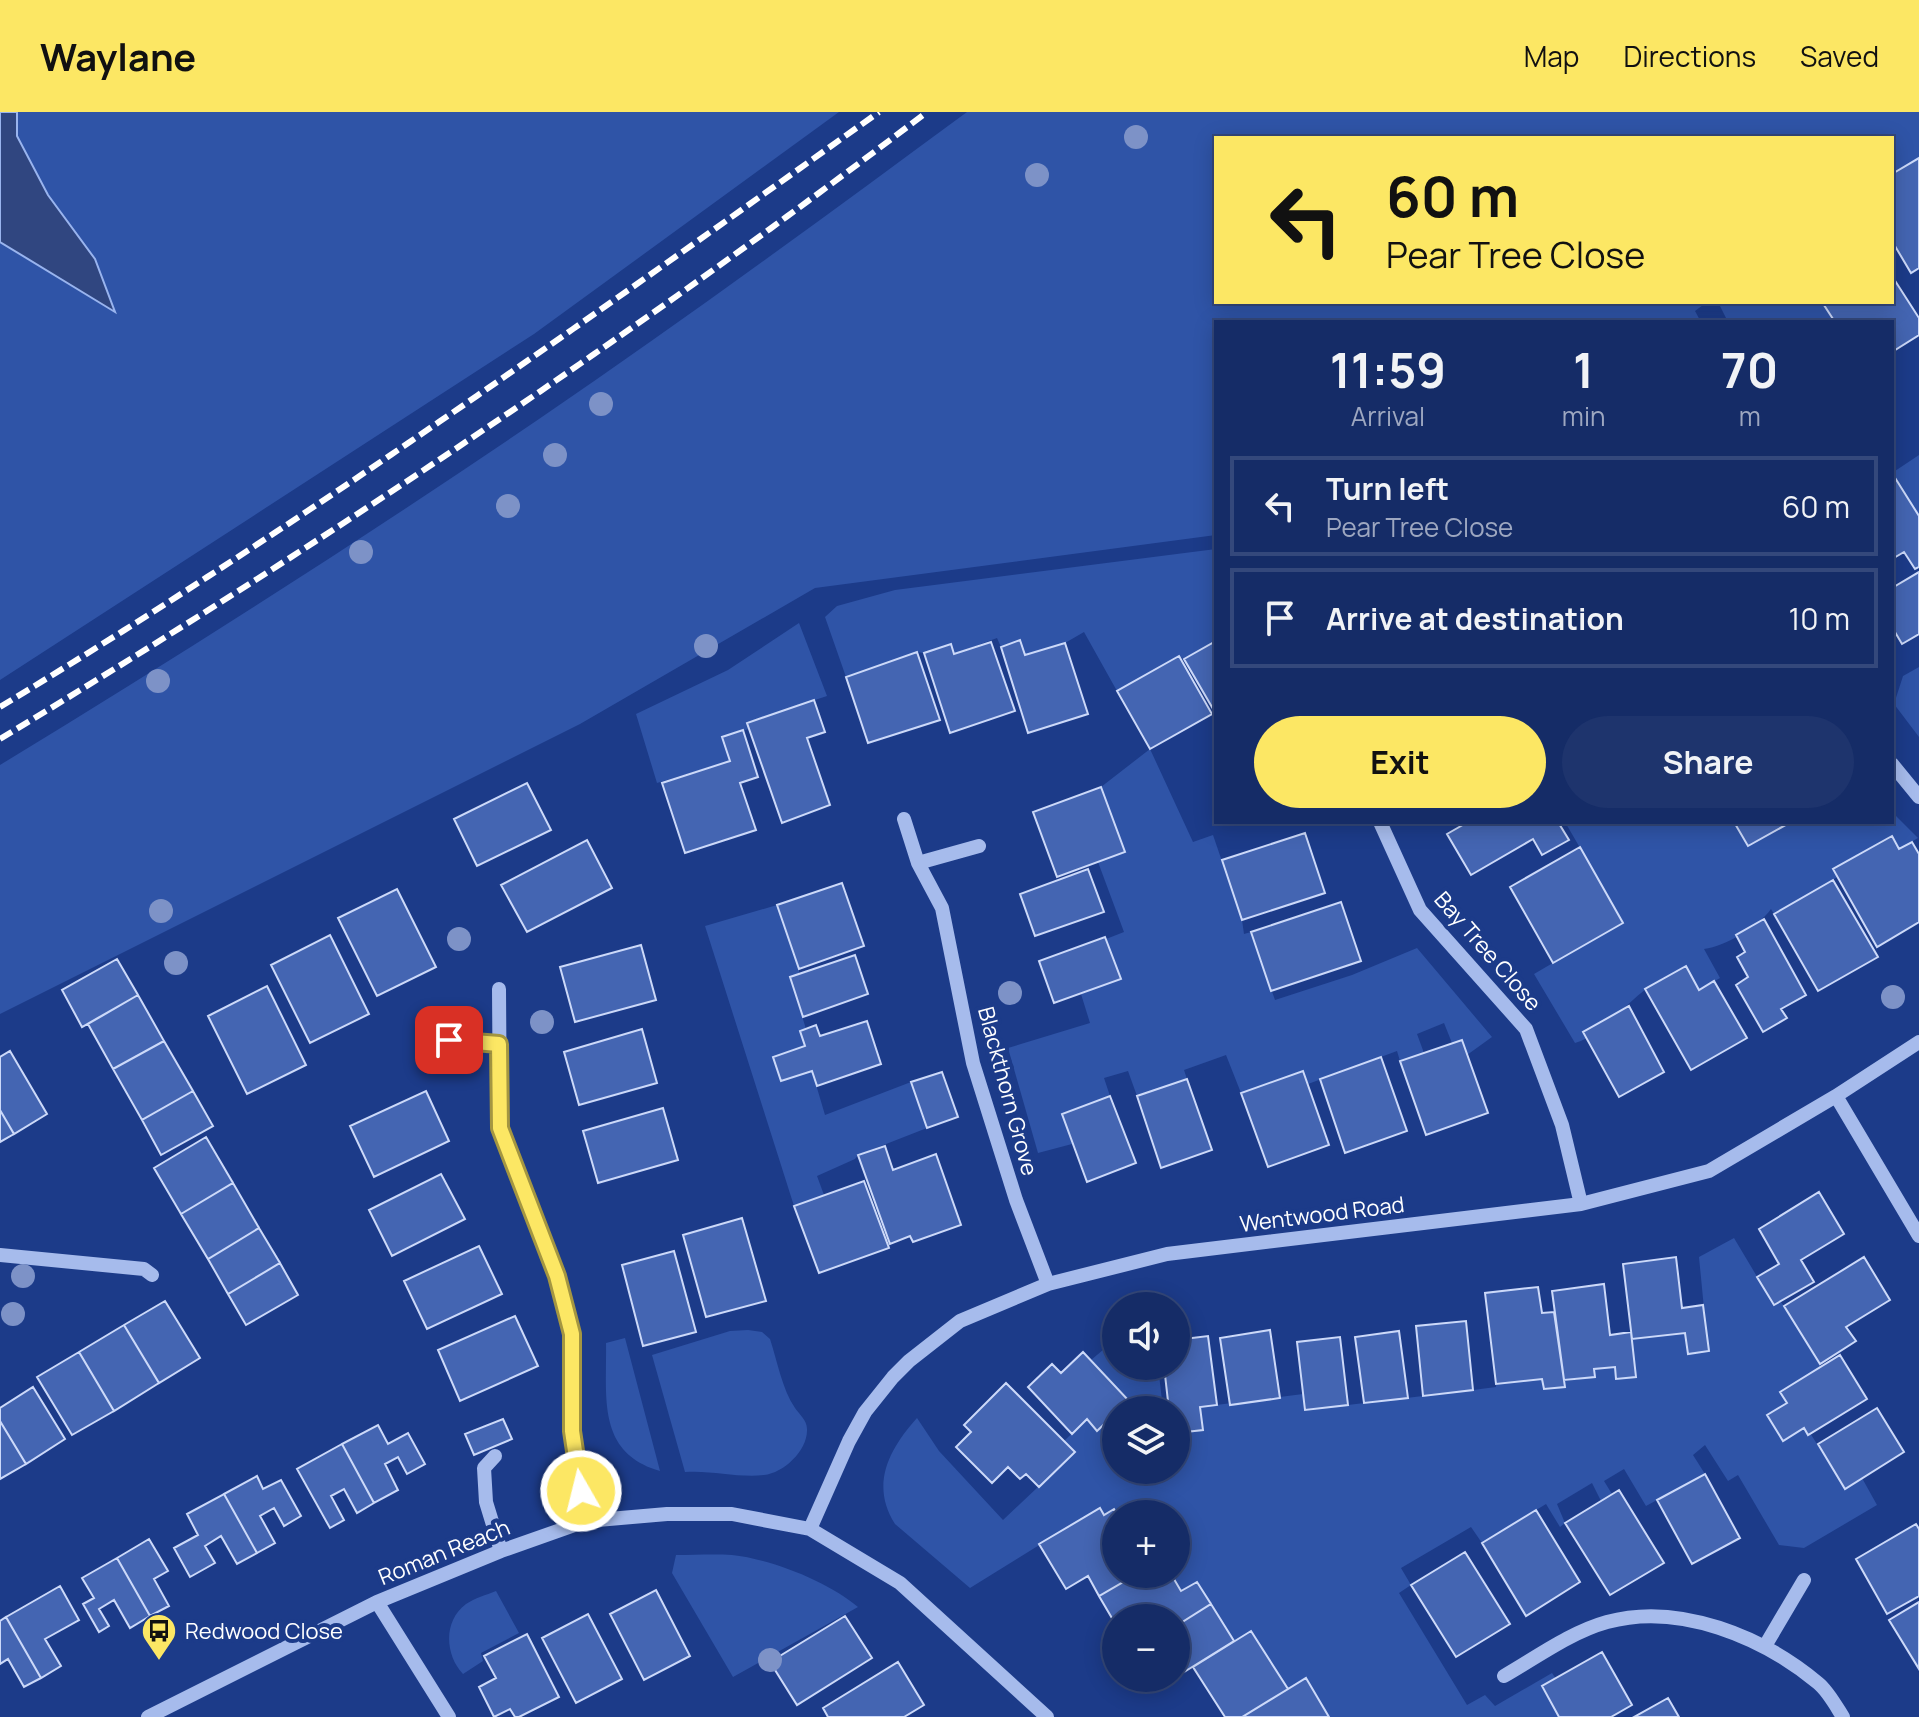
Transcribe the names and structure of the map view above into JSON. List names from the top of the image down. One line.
{"streets":{"street":["Bay Tree Close","Blackthorn Grove","Wentwood Road","Roman Reach"]},"crossings":[["Bay Tree Close","Wentwood Road"],["Blackthorn Grove","Wentwood Road"],["Wentwood Road","Roman Reach"]],"places":{"bus stop":["Redwood Close"]},"page":{"header":"Waylane","nav":["Map","Directions","Saved"],"turn":["60 m","Pear Tree Close"],"eta":["11:59","Arrival","1","min","70","m"],"list":[{"name":"Turn left","note":"Pear Tree Close","value":"60 m"},{"name":"Arrive at destination","value":"10 m"}],"buttons":["Exit","Share"],"map_buttons":["+","−"]}}
